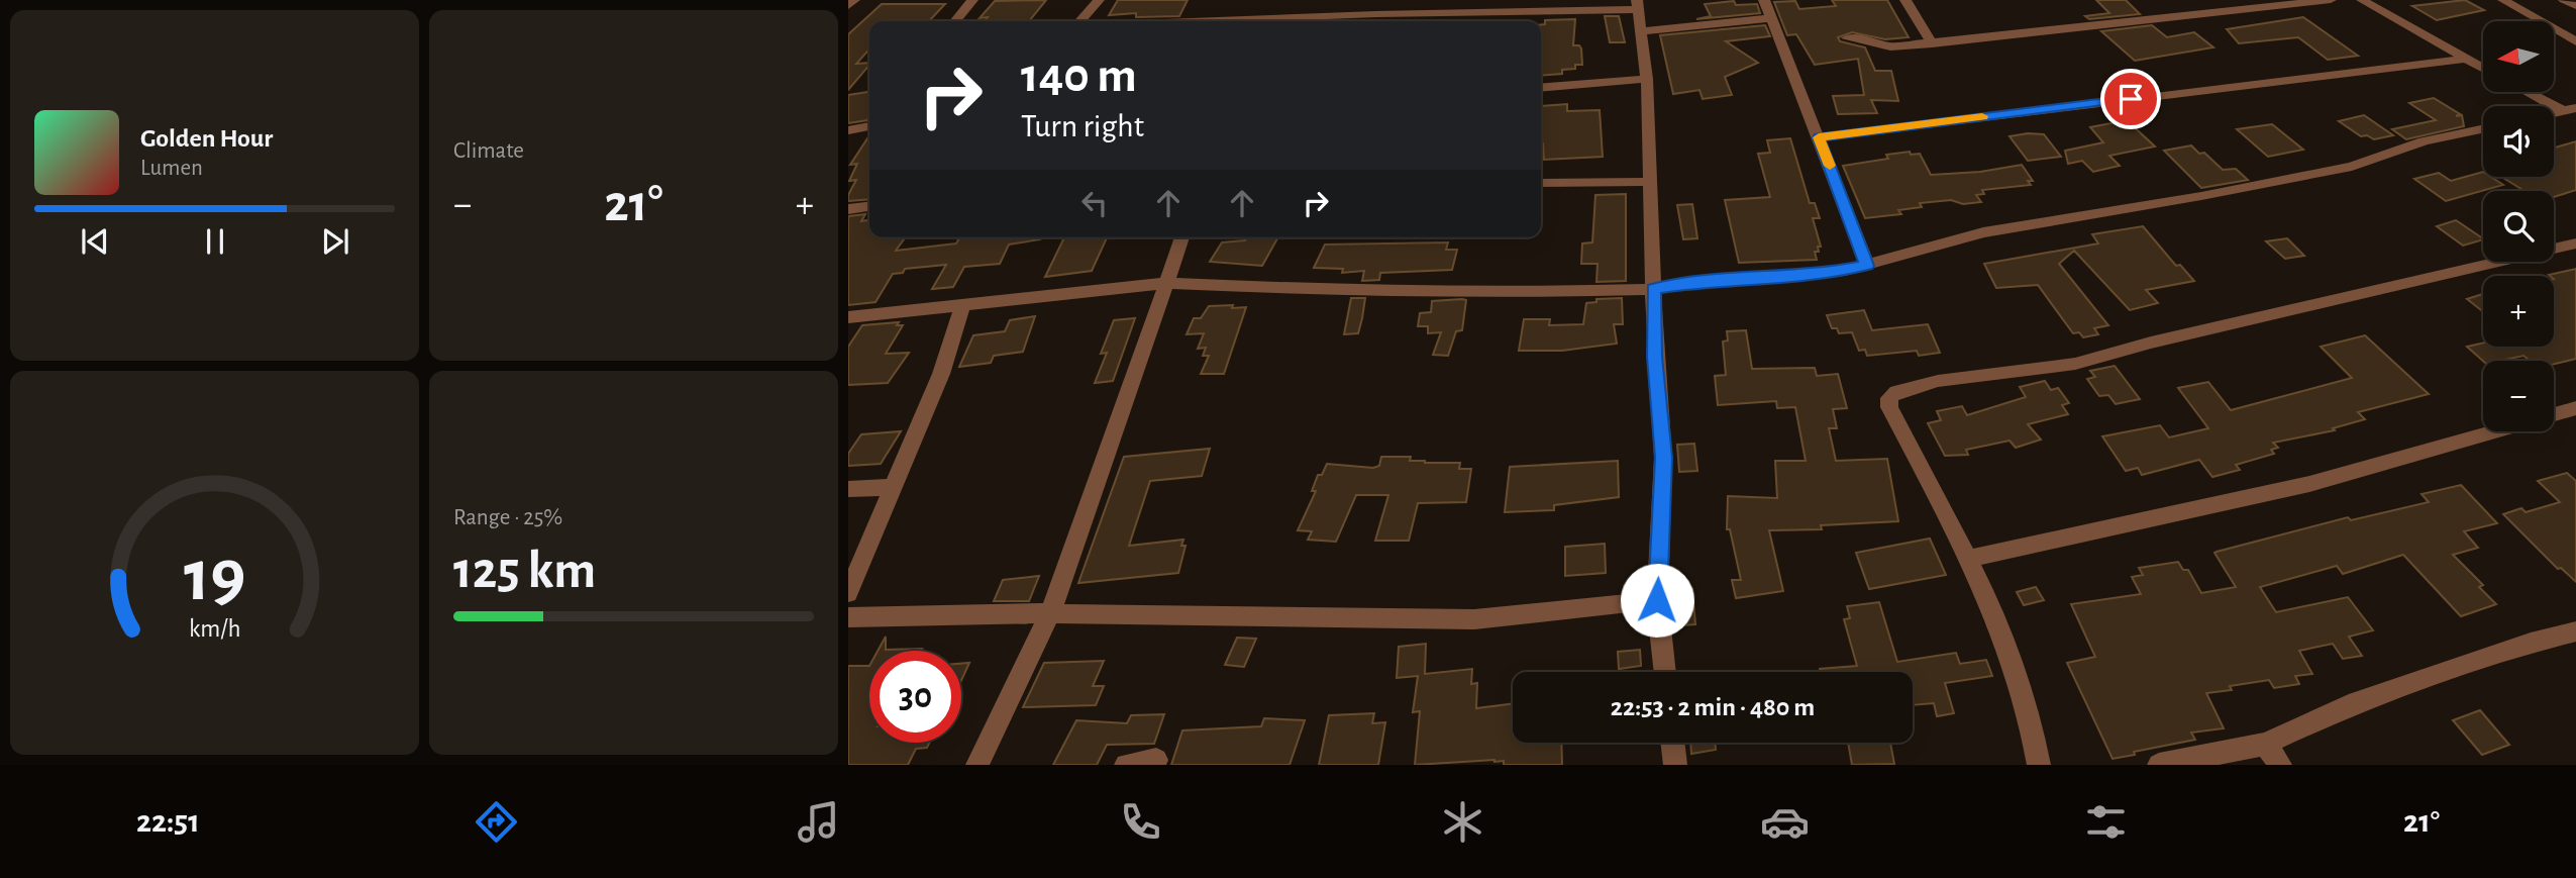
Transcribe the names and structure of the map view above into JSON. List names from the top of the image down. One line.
{"north":"left","page":{"tile":["Climate",["Range · 25%","125 km"]],"map_buttons":["+","−"],"turn":["140 m","Turn right"],"song":["Golden Hour","Lumen"],"heat":["−","21°","+"],"limit":"30","trip":"22:53 · 2 min · 480 m","tabs":["22:51","21°"],"gauge":["19","km/h"]}}
